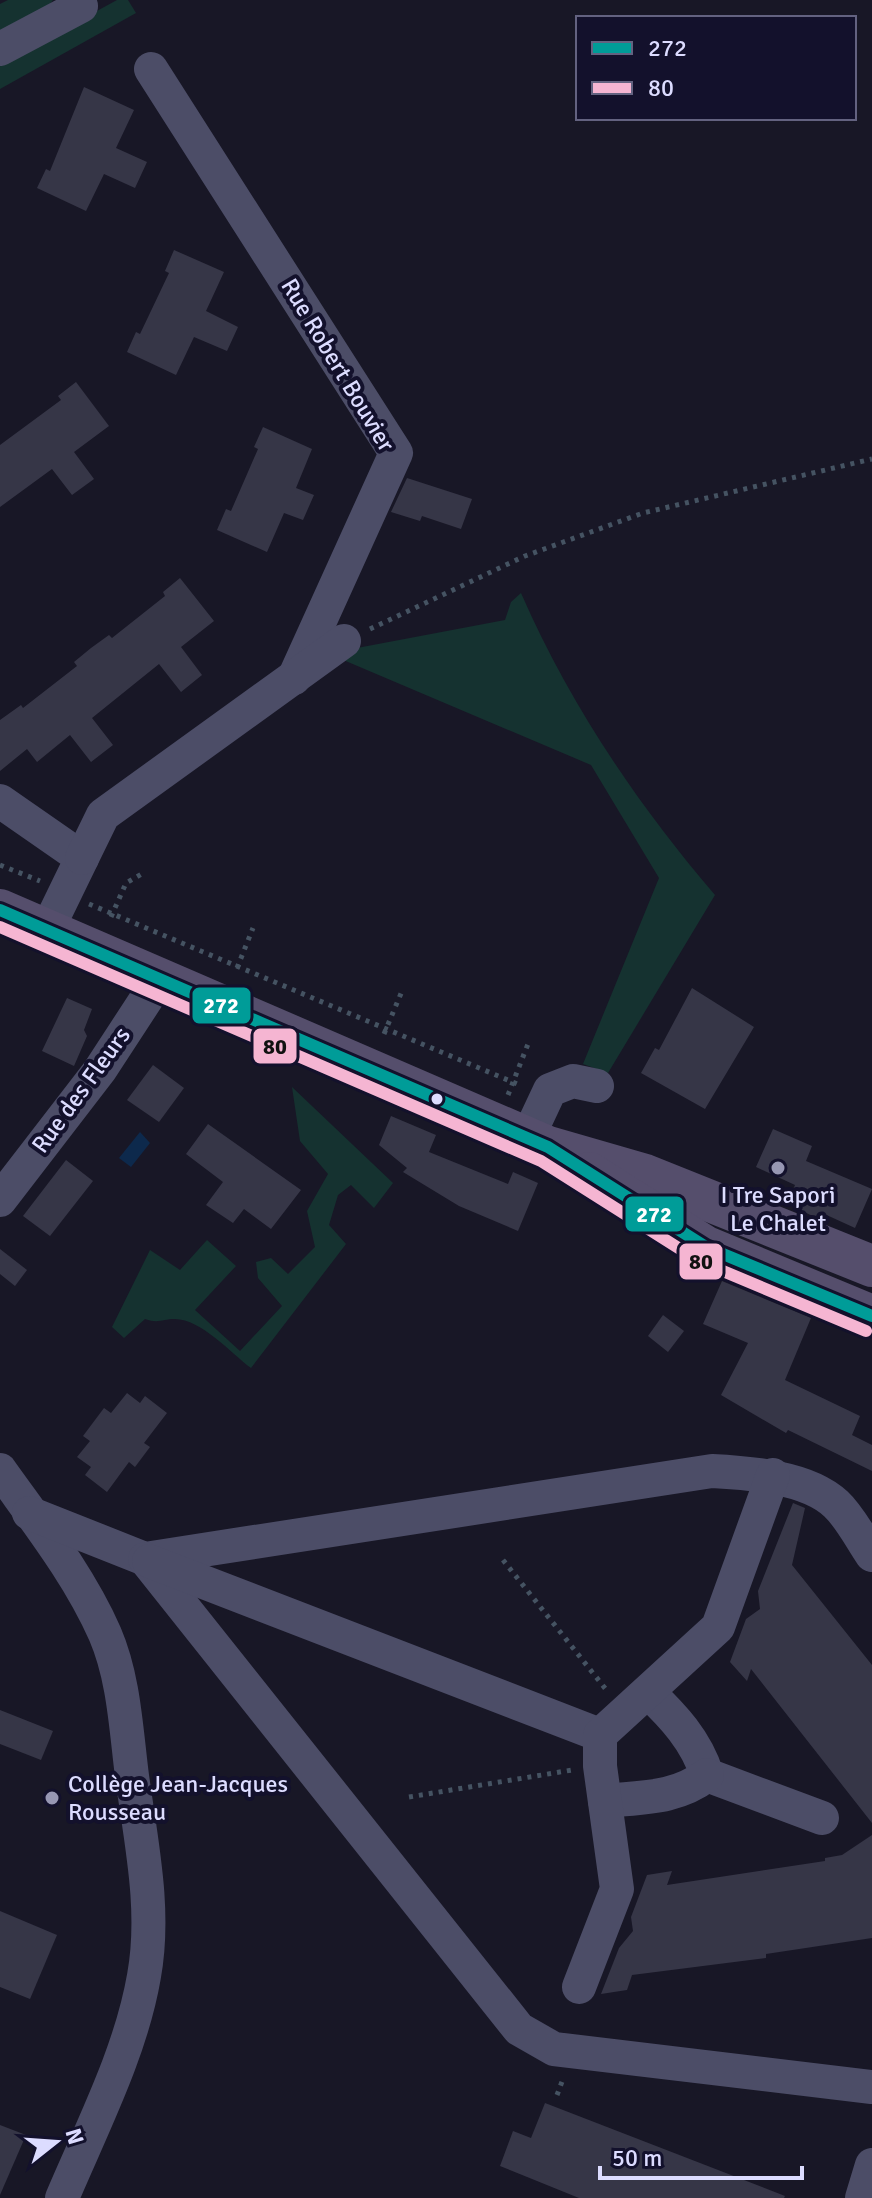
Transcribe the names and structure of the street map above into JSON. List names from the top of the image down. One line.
{"streets":{"street":["Rue Robert Bouvier","Rue des Fleurs"]},"places":["I Tre Sapori Le Chalet","Collège Jean-Jacques Rousseau"],"lines":["transit line 272","transit line 80"],"legend":["272","80"],"scale_bar":"50 m","north":"right"}
